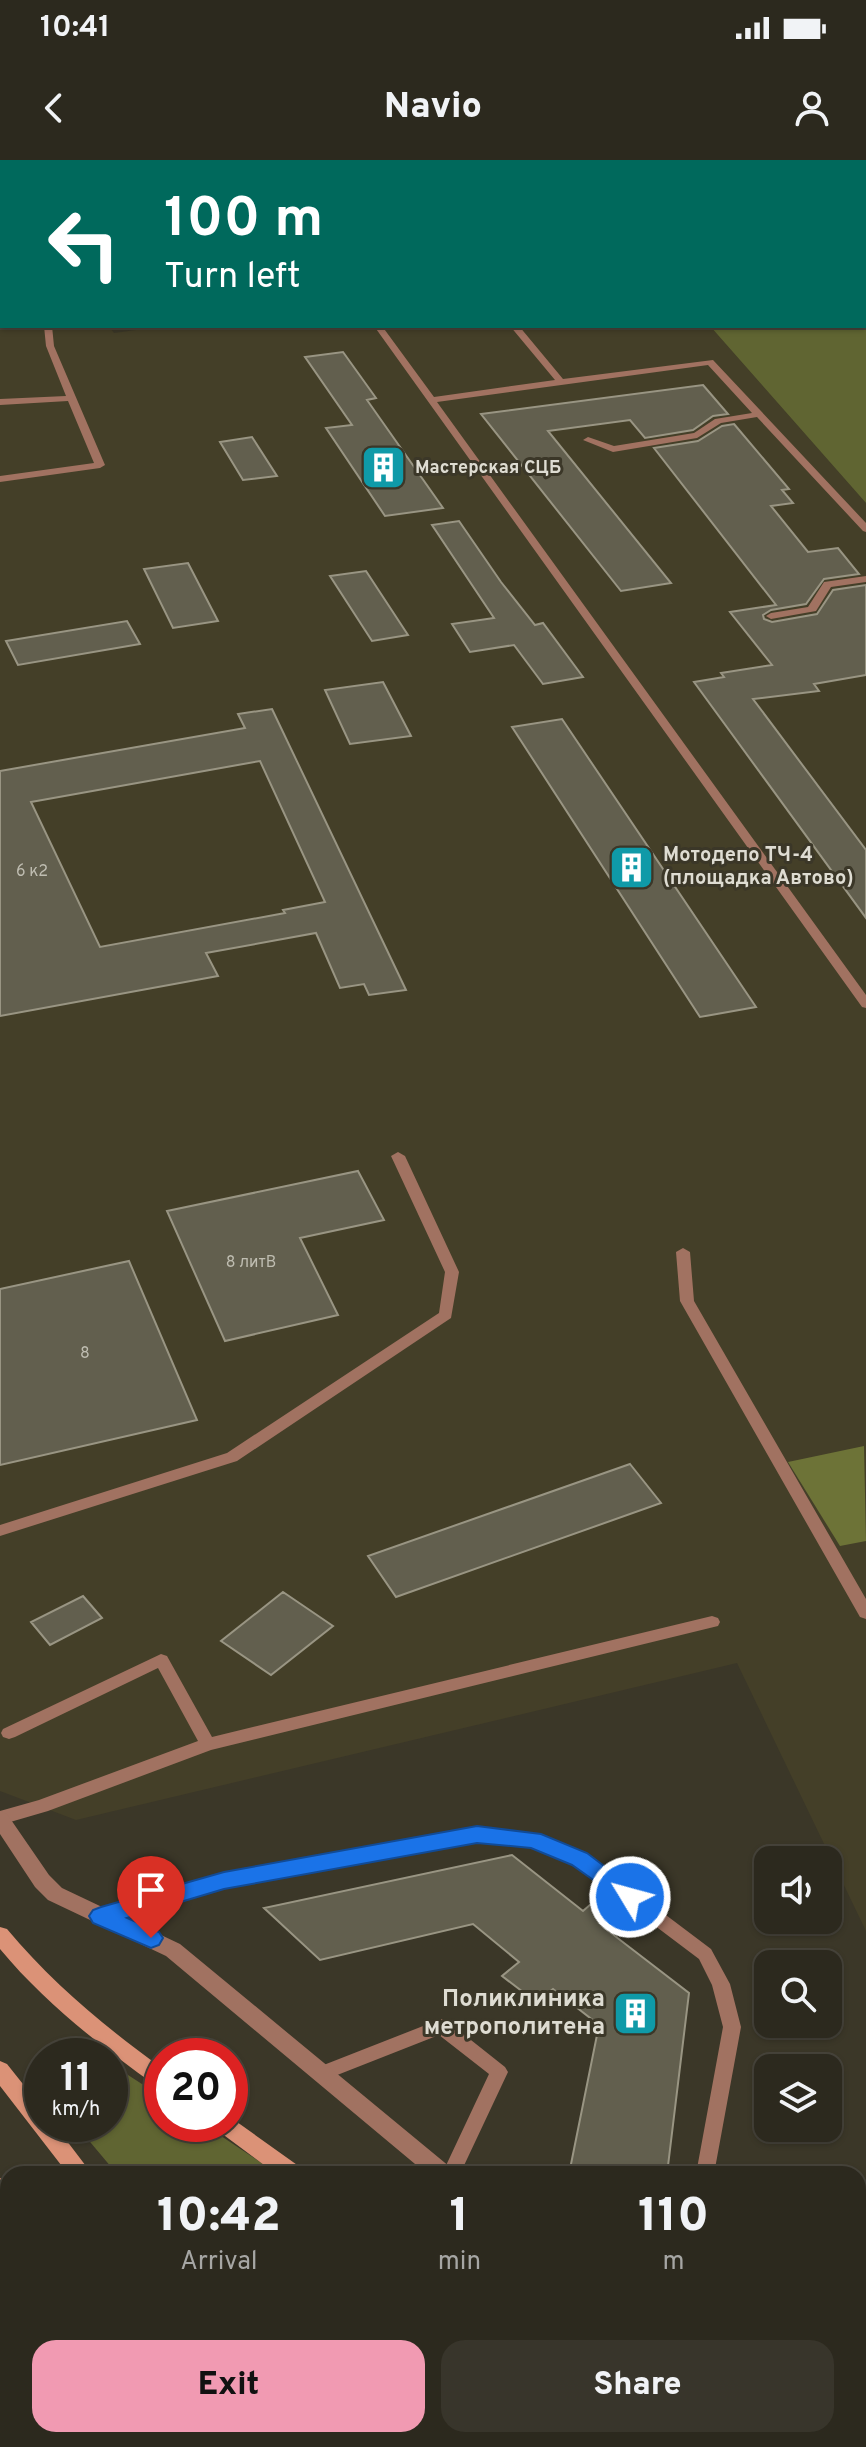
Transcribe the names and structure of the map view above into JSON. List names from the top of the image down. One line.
{"places":{"building":["Мастерская СЦБ","Мотодепо ТЧ-4 (площадка Автово)","Поликлиника метрополитена"]},"house_numbers":["6 к2","8 литВ","8"],"page":{"status":"10:41","header":"Navio","turn":["100 m","Turn left"],"speed":"11 km/h","limit":"20","eta":["10:42","Arrival","1","min","110","m"],"buttons":["Exit","Share"]}}
